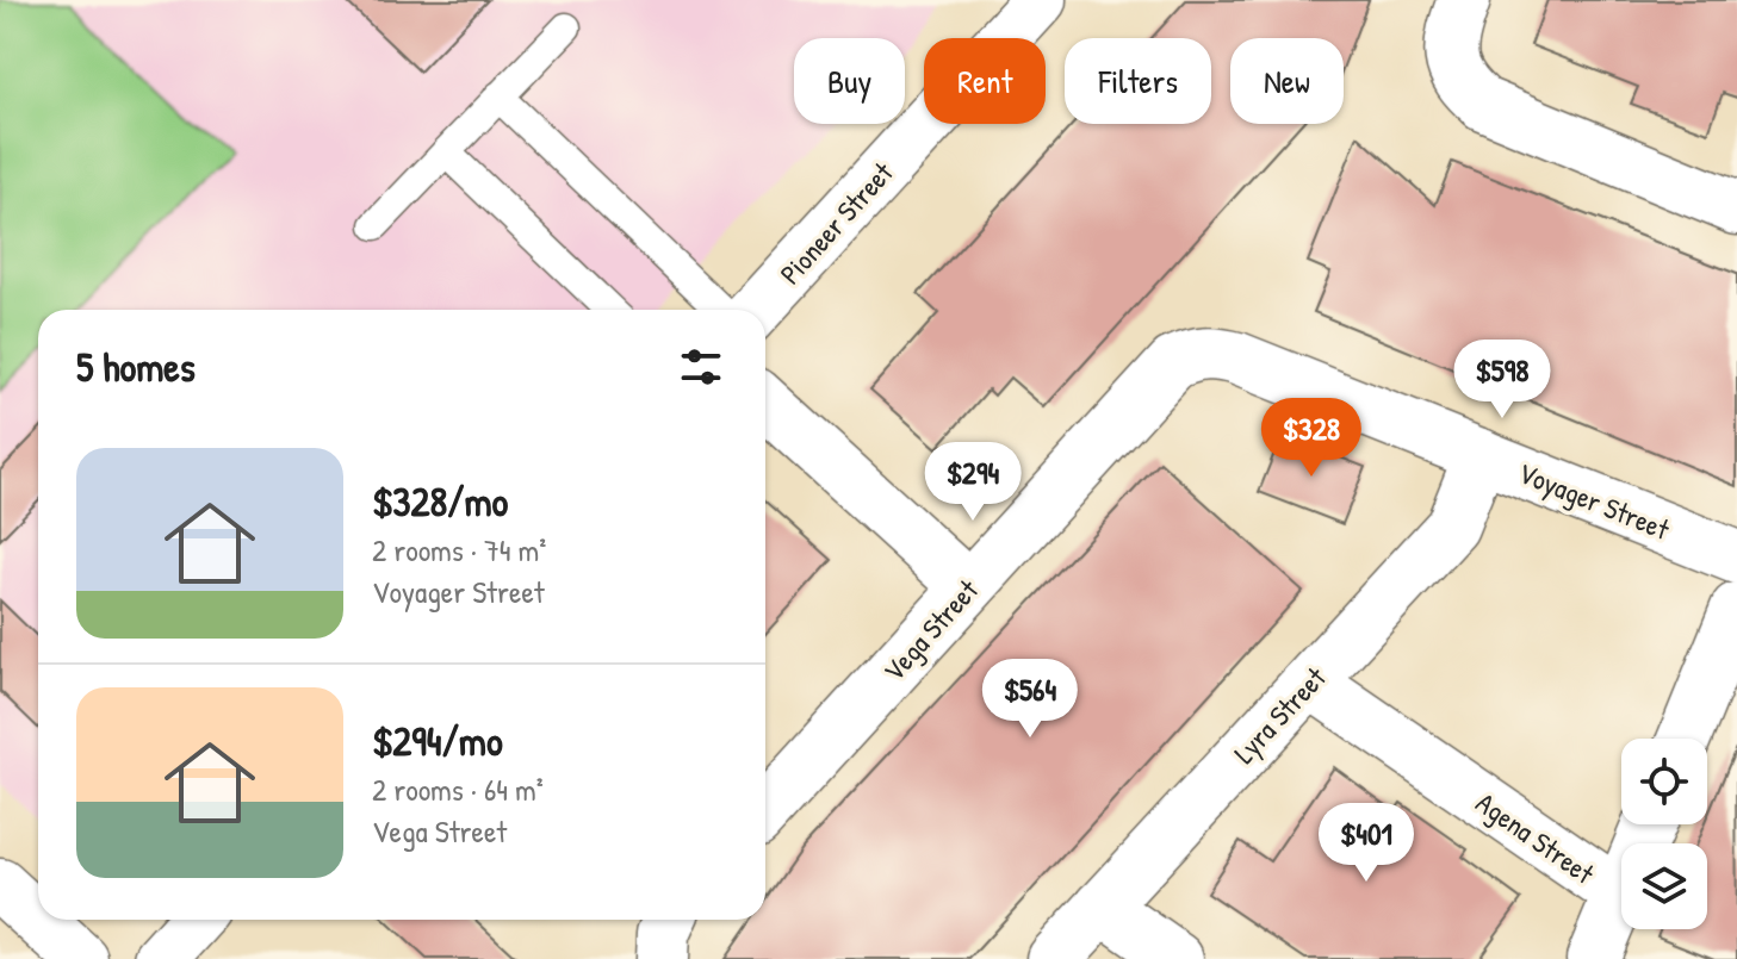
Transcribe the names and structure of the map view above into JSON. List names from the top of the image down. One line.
{"streets":{"street":["Pioneer Street","Voyager Street","Vega Street","Lyra Street","Agena Street"]},"crossings":[["Voyager Street","Vega Street"],["Voyager Street","Lyra Street"],["Lyra Street","Agena Street"]],"page":{"chip":["Buy","Rent","Filters","New"],"heading":"5 homes","price":["$598","$328","$294","$564","$401"],"list":[{"name":"$328/mo","note":"2 rooms · 74 m² · Voyager Street"},{"name":"$294/mo","note":"2 rooms · 64 m² · Vega Street"}]}}
